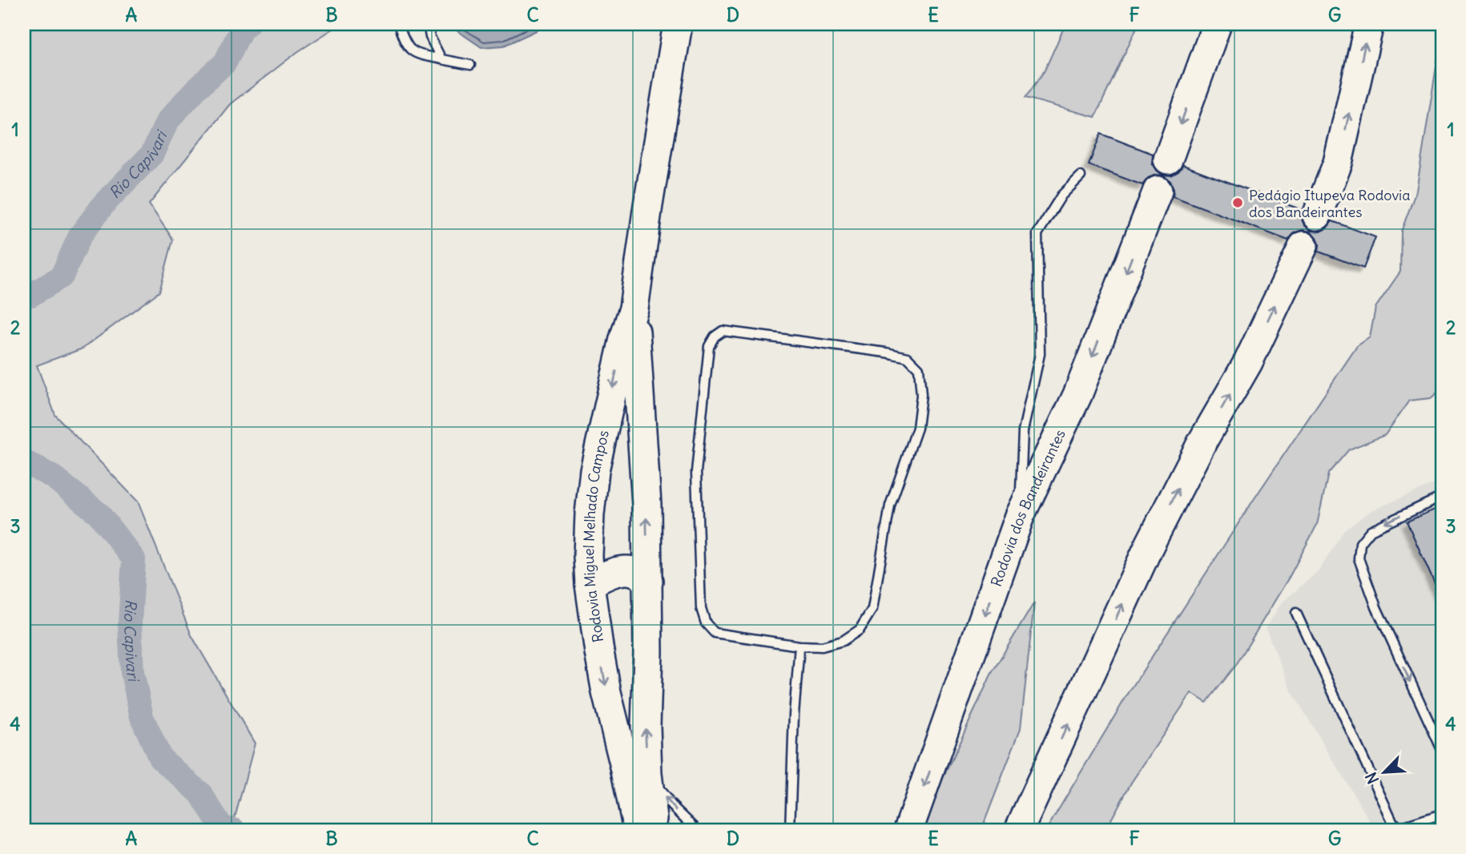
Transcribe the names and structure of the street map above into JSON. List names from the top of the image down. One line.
{"streets":{"highway":["Rodovia dos Bandeirantes","Rodovia Miguel Melhado Campos"]},"water":["Rio Capivari"],"places":["Pedágio Itupeva Rodovia dos Bandeirantes"],"north":"bottom left","grid":{"columns":["A","B","C","D","E","F","G"],"rows":["1","2","3","4"]}}
